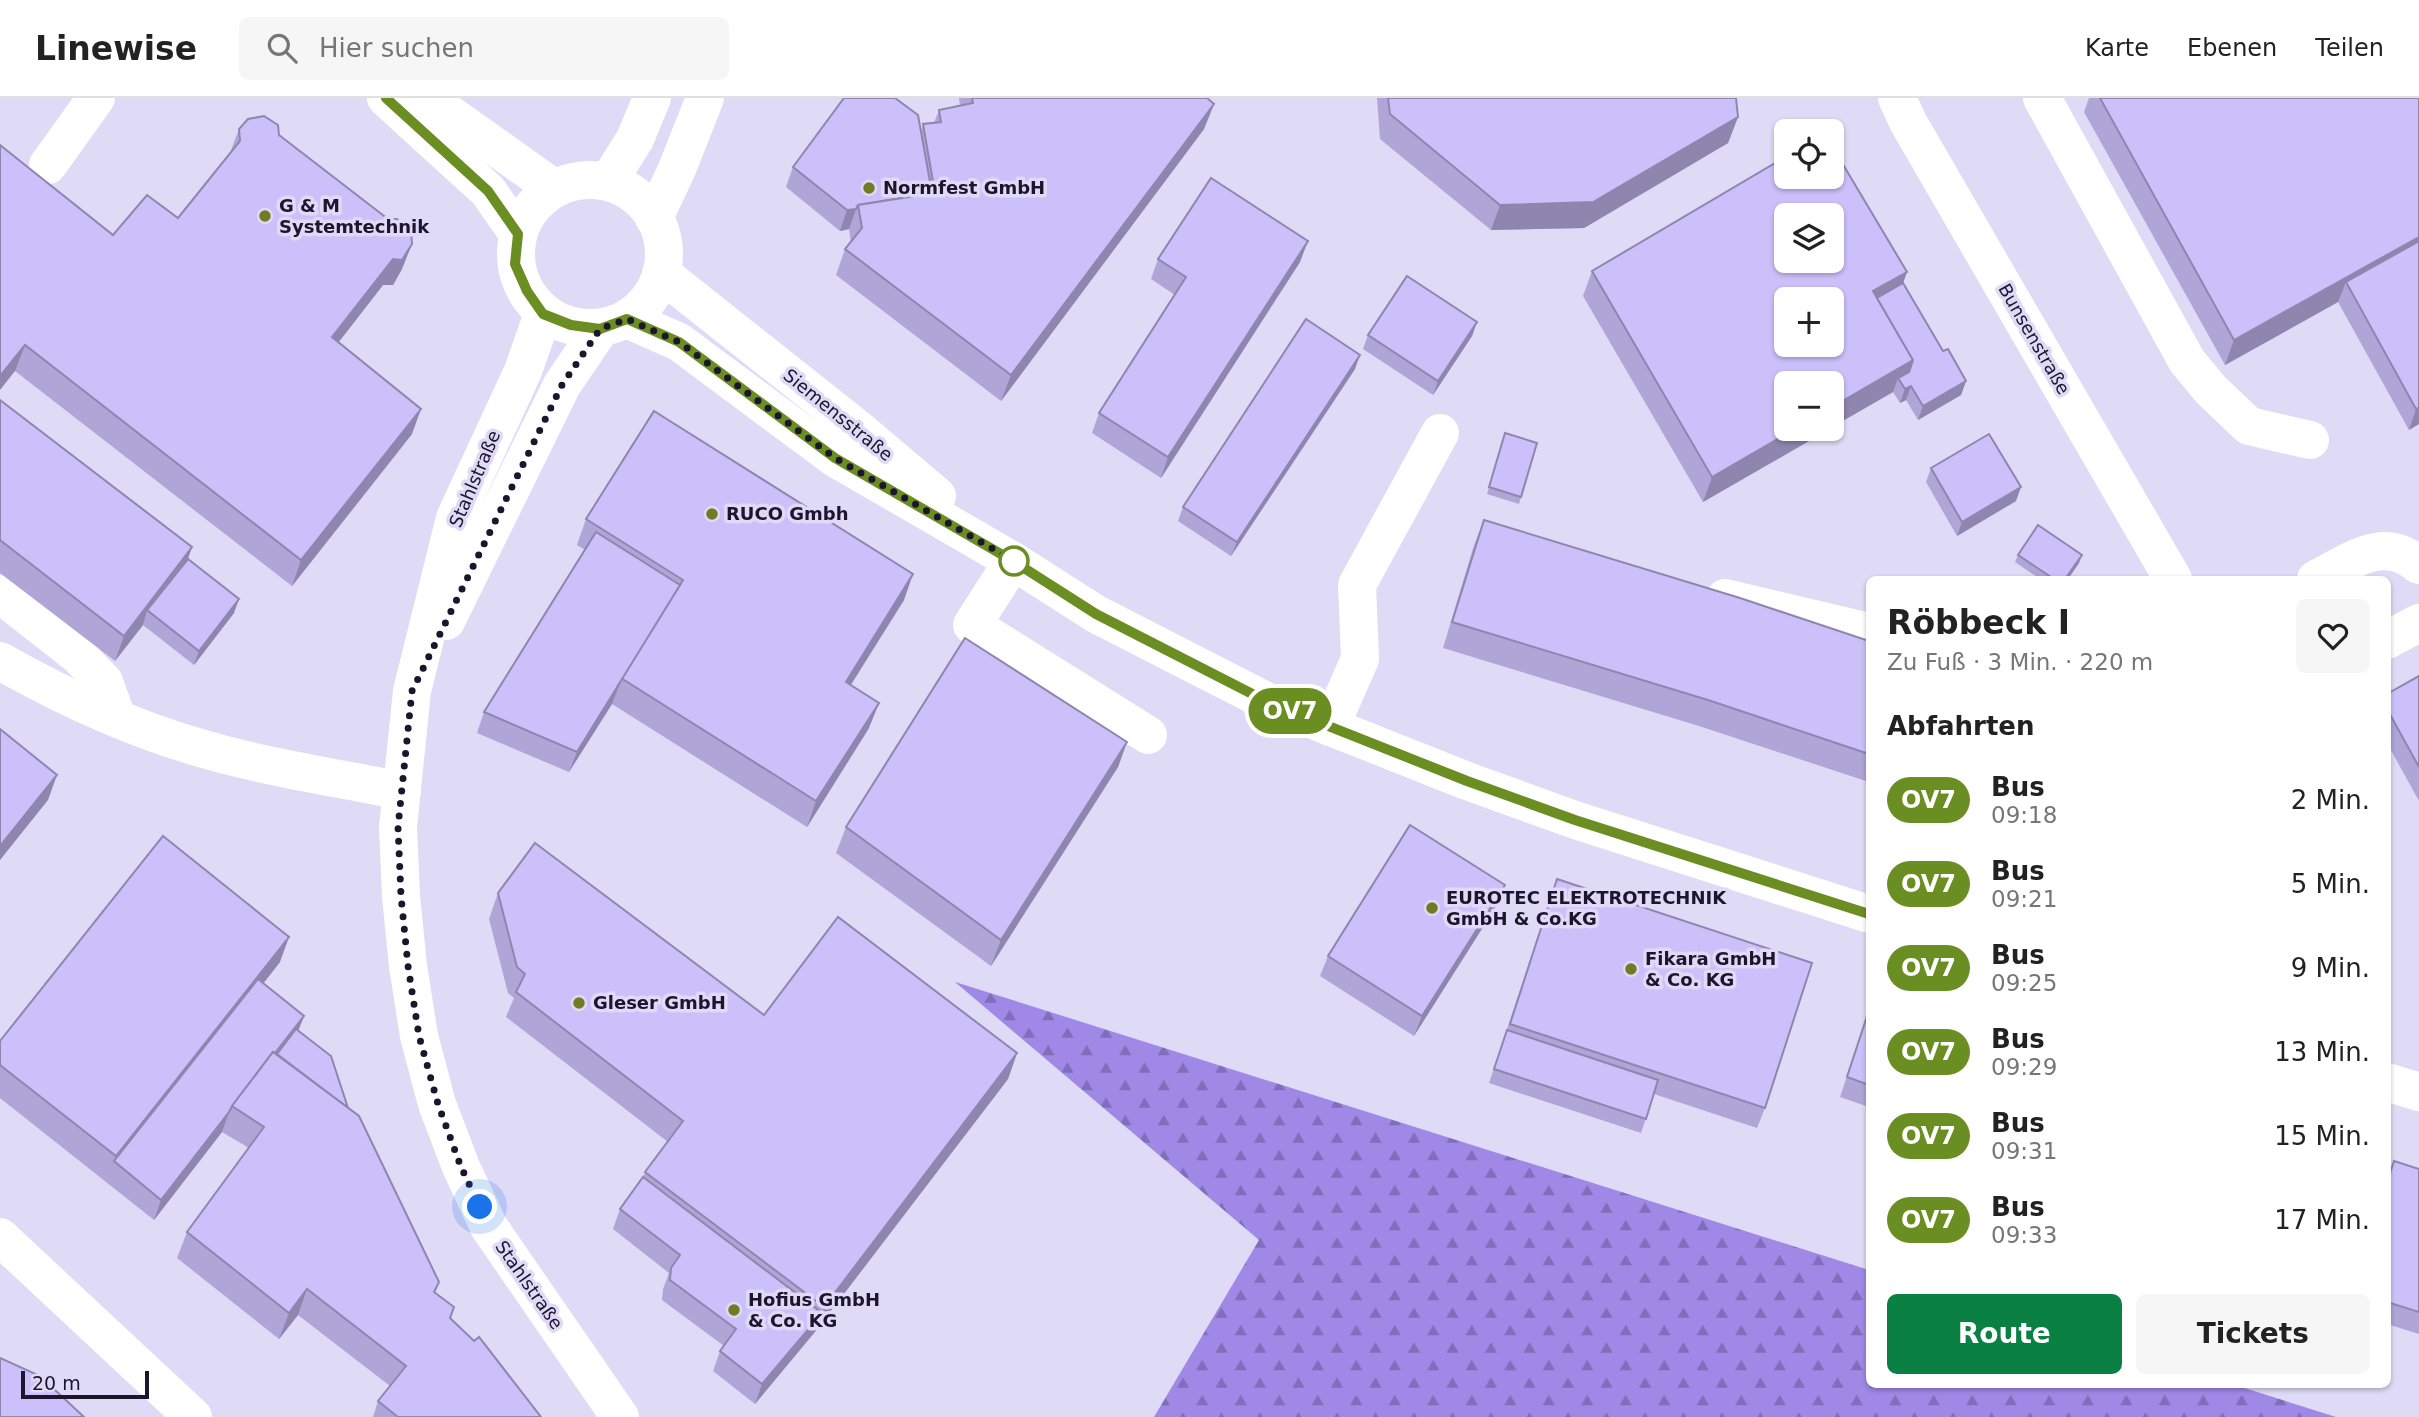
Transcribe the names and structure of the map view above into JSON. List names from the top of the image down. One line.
{"streets":{"street":["Bunsenstraße","Siemensstraße","Stahlstraße"]},"crossings":[["Siemensstraße","Stahlstraße"]],"places":["Normfest GmbH","G & M Systemtechnik","RUCO Gmbh","EUROTEC ELEKTROTECHNIK GmbH & Co.KG","Fikara GmbH & Co. KG","Gleser GmbH","Hofius GmbH & Co. KG"],"lines":["bus line OV7"],"scale_bar":"20 m","page":{"header":"Linewise","search":"Hier suchen","nav":["Karte","Ebenen","Teilen"],"on_map":"OV7","map_buttons":["+","−"],"heading":[["Röbbeck I","Zu Fuß · 3 Min. · 220 m"],"Abfahrten"],"list":[{"mark":"OV7","name":"Bus","note":"09:18","value":"2 Min."},{"mark":"OV7","name":"Bus","note":"09:21","value":"5 Min."},{"mark":"OV7","name":"Bus","note":"09:25","value":"9 Min."},{"mark":"OV7","name":"Bus","note":"09:29","value":"13 Min."},{"mark":"OV7","name":"Bus","note":"09:31","value":"15 Min."},{"mark":"OV7","name":"Bus","note":"09:33","value":"17 Min."}],"buttons":["Route","Tickets"],"scale":"20 m"}}
